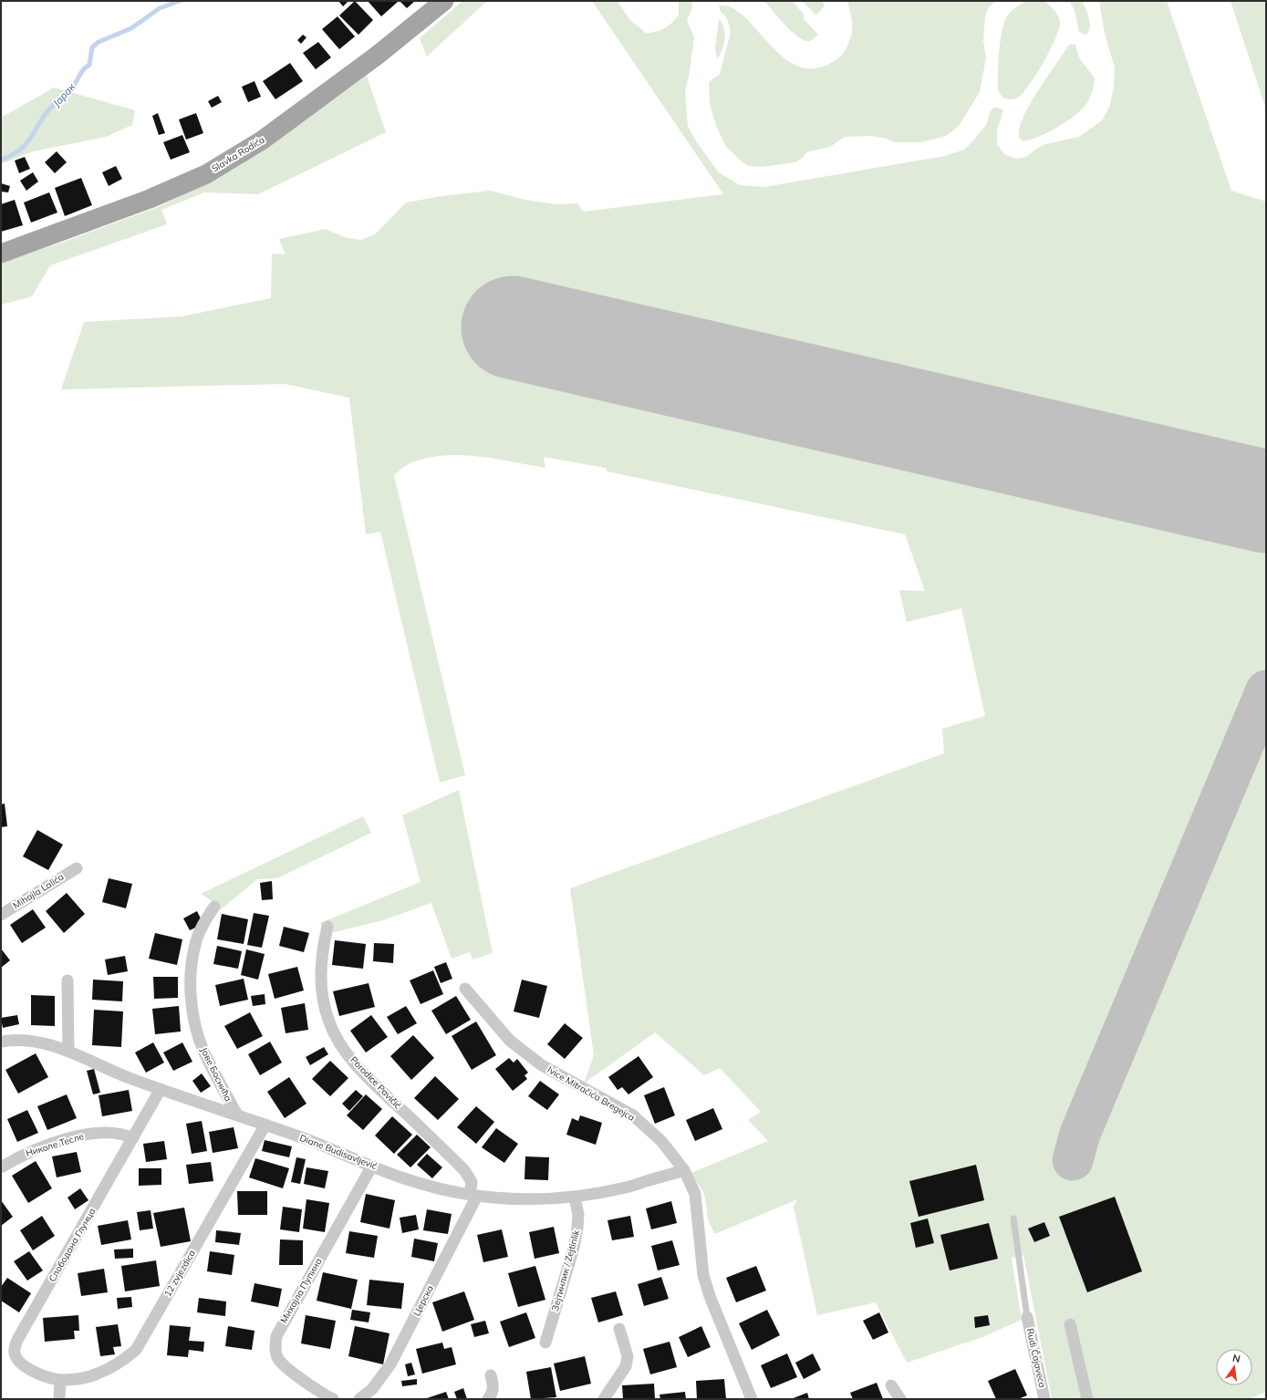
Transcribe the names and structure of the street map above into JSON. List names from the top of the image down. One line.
{"streets":{"main road":["Slavka Rodića"],"street":["Mihajla Lalića","Јове Боснића","Porodice Pavičić","Ivice Mitračića Bregejca","Николе Тесле","Diane Budisavljević","Слободана Глумца","Зејтинлик / Zejtinlik","12 zvjezdica","Михајла Пупина","Церска","Rudi Čajaveca"]},"crossings":[["Јове Боснића","Diane Budisavljević"],["Porodice Pavičić","Diane Budisavljević"],["Porodice Pavičić","Церска"],["Ivice Mitračića Bregejca","Diane Budisavljević"],["Николе Тесле","Слободана Глумца"],["Diane Budisavljević","Слободана Глумца"],["Diane Budisavljević","Зејтинлик / Zejtinlik"],["Diane Budisavljević","12 zvjezdica"],["Diane Budisavljević","Михајла Пупина"],["Diane Budisavljević","Церска"],["Слободана Глумца","12 zvjezdica"]],"water":["Јарак"],"north":"top"}
